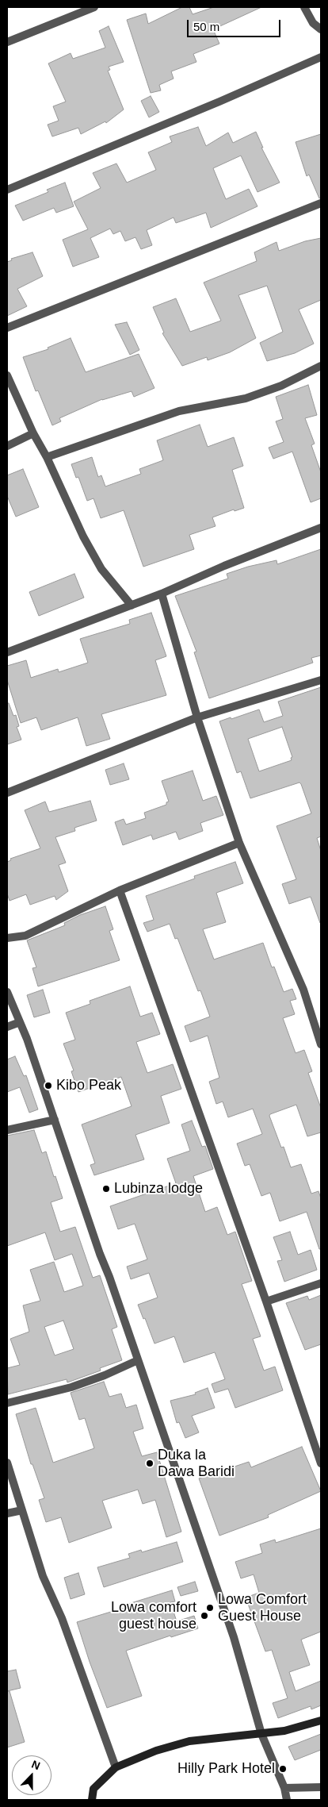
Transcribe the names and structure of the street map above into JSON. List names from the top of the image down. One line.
{"places":["Kibo Peak","Lubinza lodge","Duka la Dawa Baridi","Lowa Comfort Guest House","Lowa comfort guest house","Hilly Park Hotel"],"scale_bar":"50 m","north":"top"}
